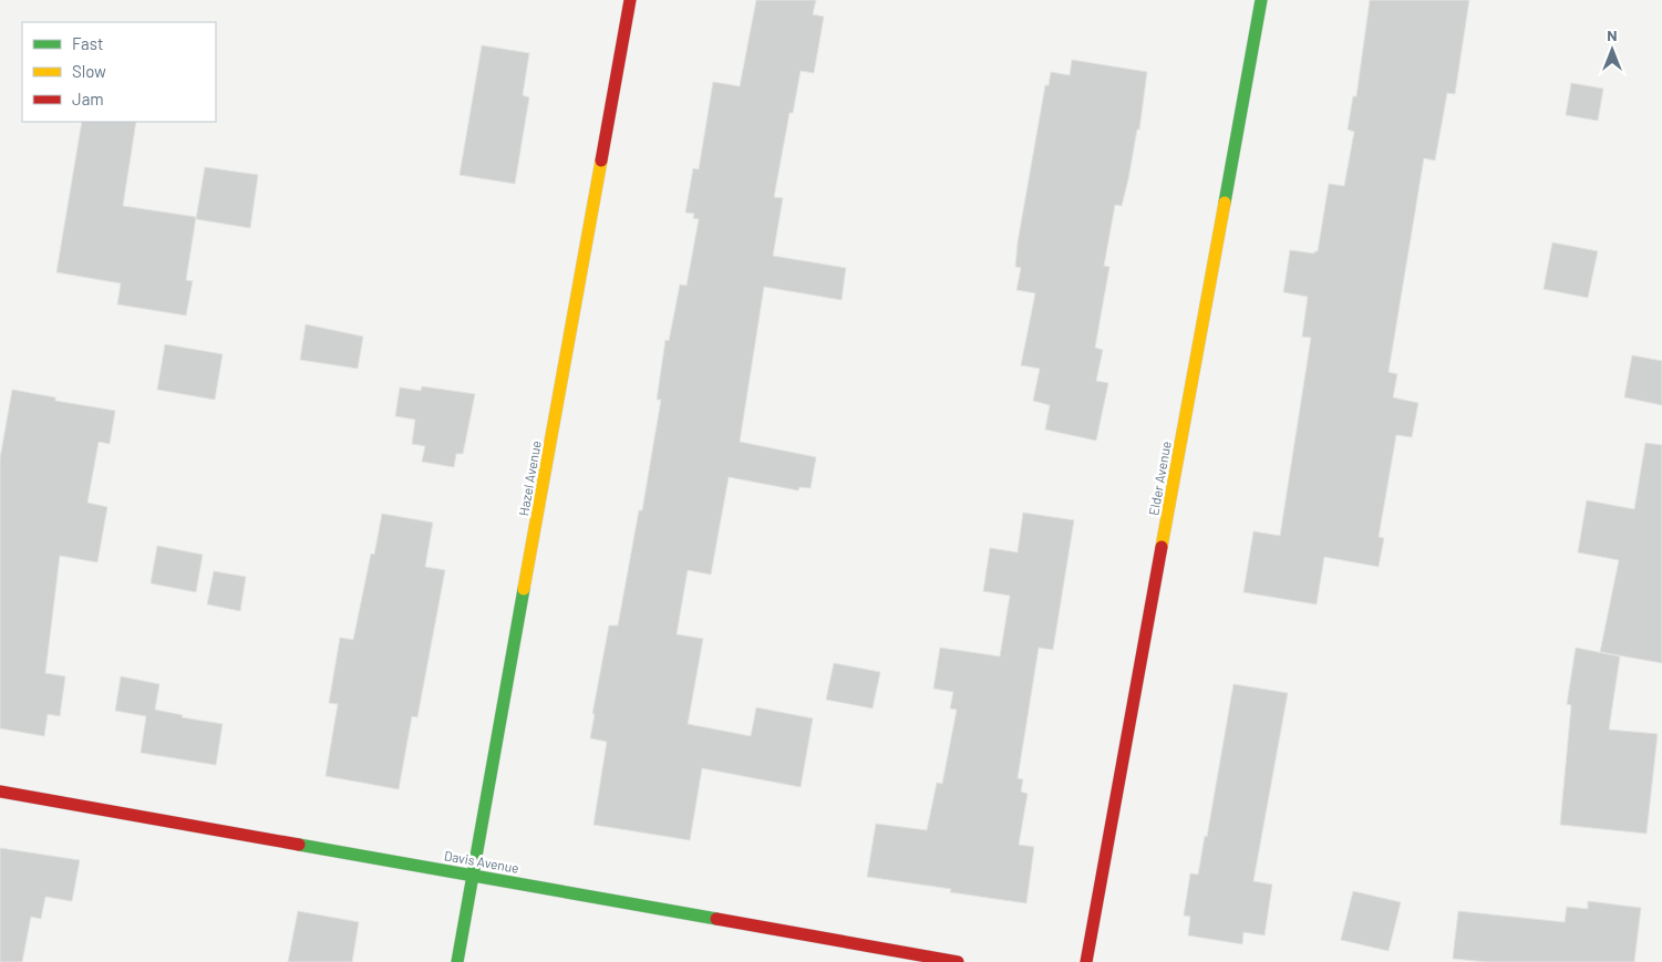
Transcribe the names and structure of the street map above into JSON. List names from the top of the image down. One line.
{"streets":{"street":["Hazel Avenue","Elder Avenue","Davis Avenue"]},"crossings":[["Hazel Avenue","Davis Avenue"]],"legend":["Fast","Slow","Jam"],"north":"top"}
